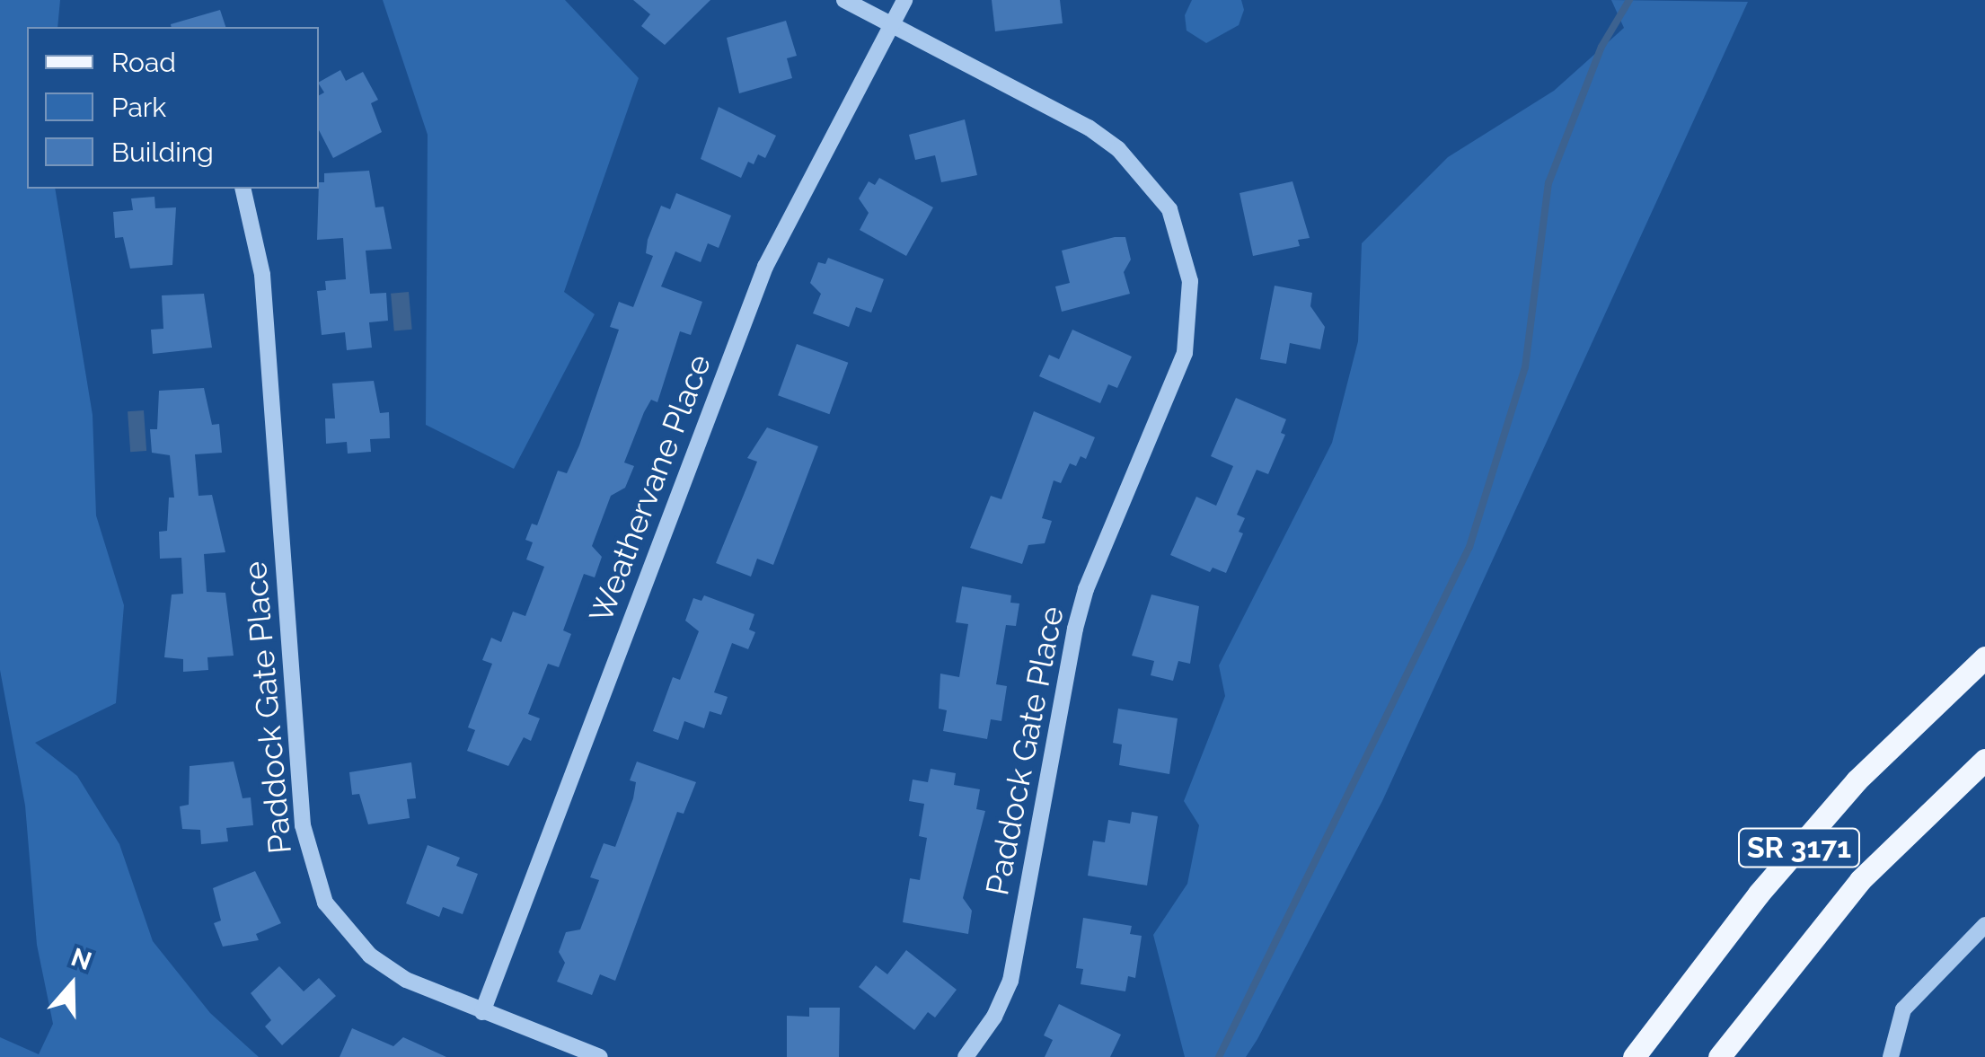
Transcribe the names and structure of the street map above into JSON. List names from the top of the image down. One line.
{"streets":{"main road":["SR 3171"],"street":["Weathervane Place","Paddock Gate Place"]},"crossings":[["Weathervane Place","Paddock Gate Place"]],"legend":["Road","Park","Building"],"north":"top"}
